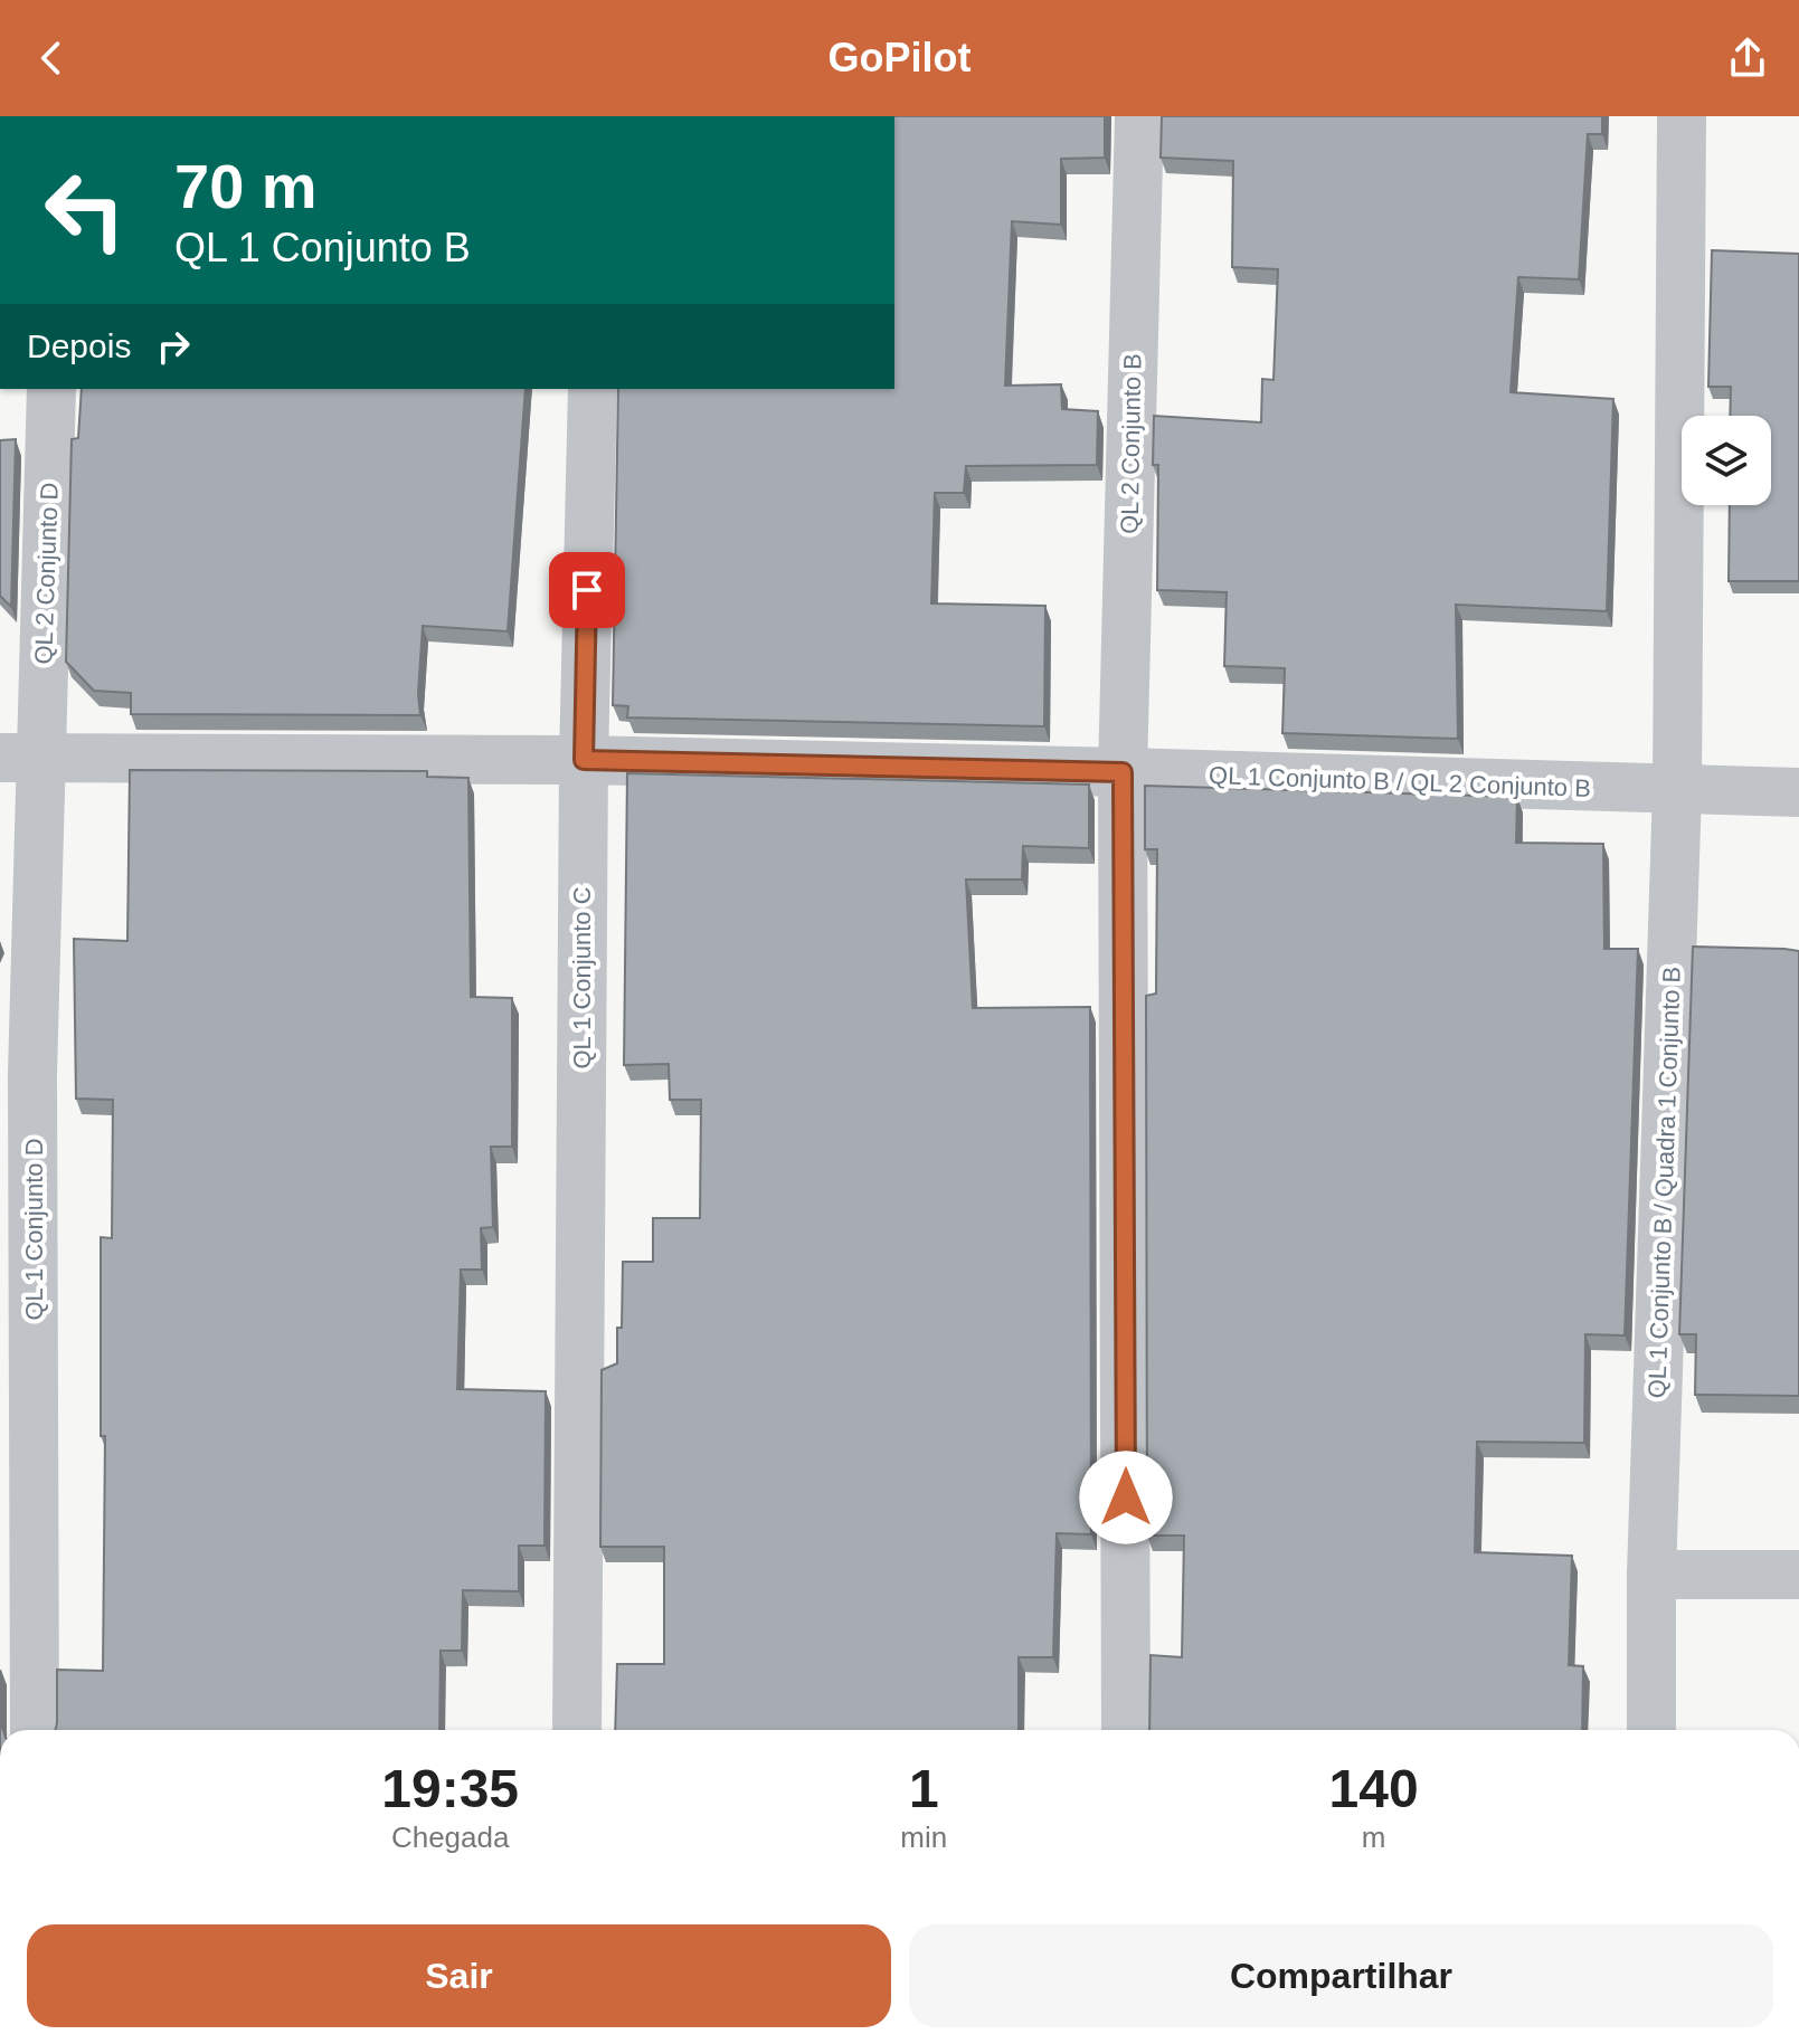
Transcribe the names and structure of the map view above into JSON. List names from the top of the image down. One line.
{"streets":{"street":["QL 2 Conjunto B","QL 2 Conjunto D","QL 1 Conjunto B / QL 2 Conjunto B","QL 1 Conjunto C","QL 1 Conjunto B / Quadra 1 Conjunto B","QL 1 Conjunto D"]},"crossings":[["QL 2 Conjunto B","QL 1 Conjunto B / QL 2 Conjunto B"],["QL 2 Conjunto D","QL 1 Conjunto D"],["QL 1 Conjunto B / QL 2 Conjunto B","QL 1 Conjunto C"],["QL 1 Conjunto B / QL 2 Conjunto B","QL 1 Conjunto B / Quadra 1 Conjunto B"]],"page":{"header":"GoPilot","turn":["70 m","QL 1 Conjunto B"],"then":"Depois","eta":["19:35","Chegada","1","min","140","m"],"buttons":["Sair","Compartilhar"]}}
